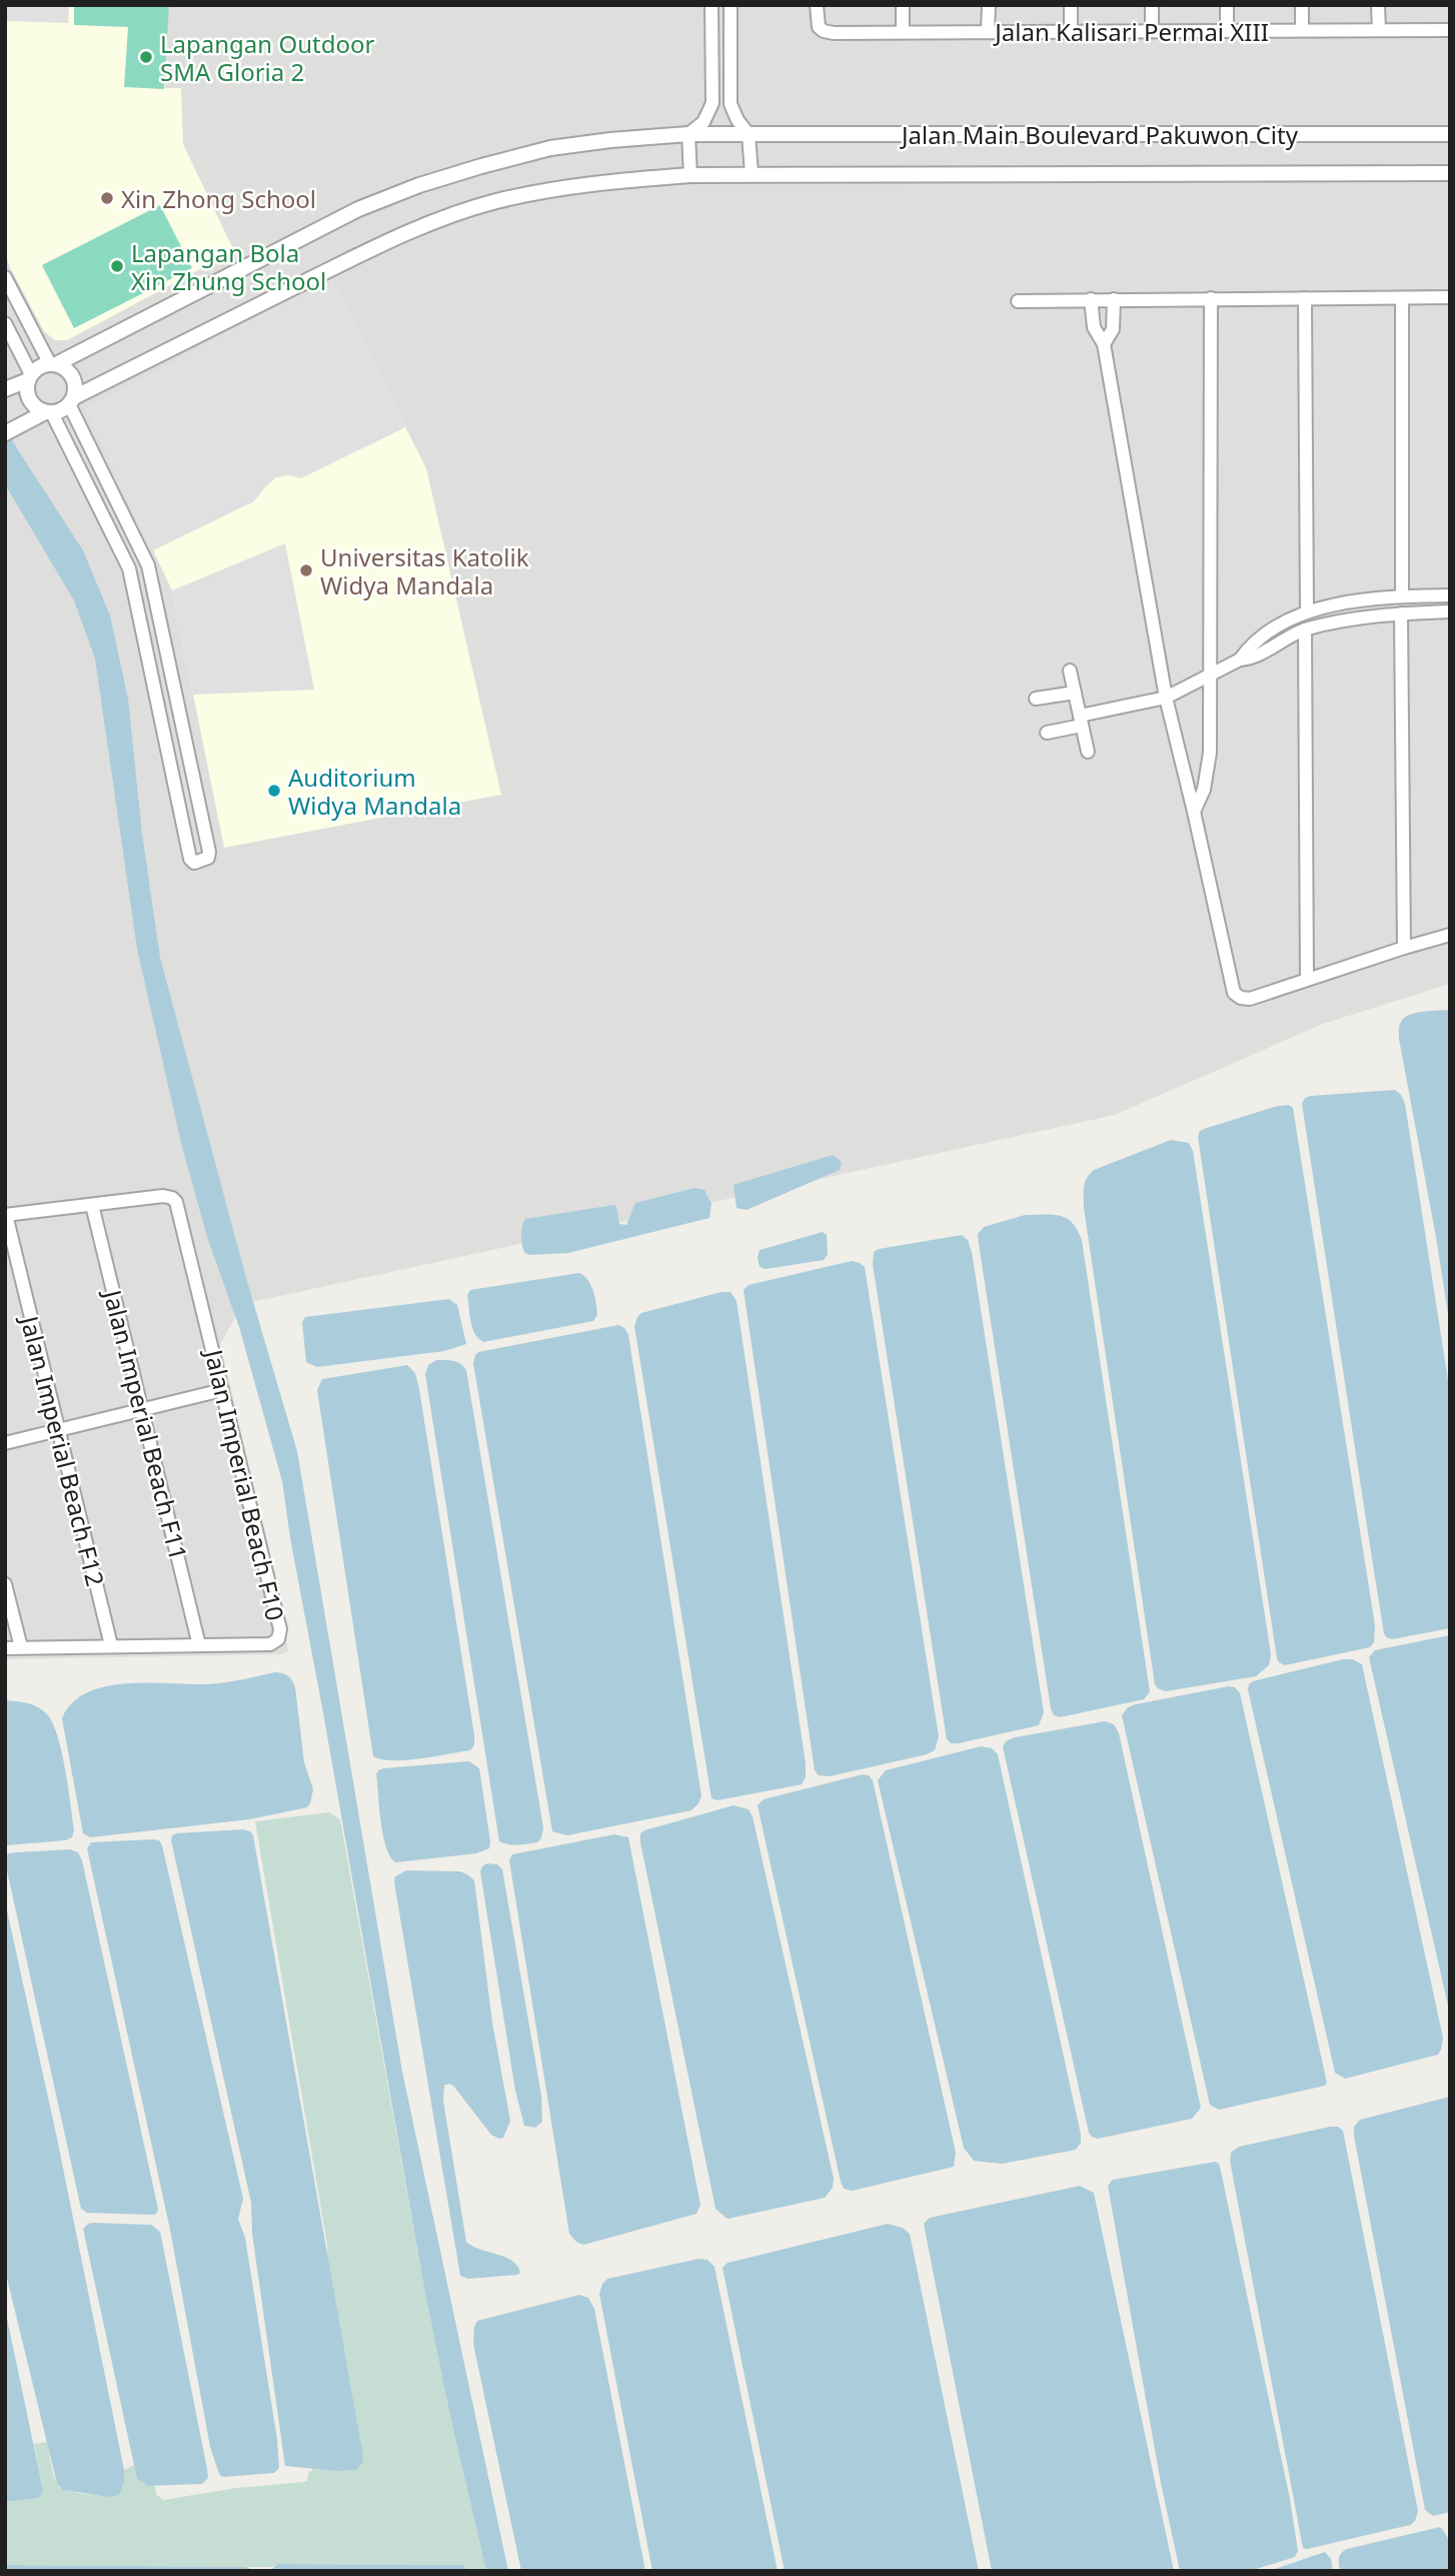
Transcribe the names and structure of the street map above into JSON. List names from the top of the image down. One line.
{"streets":{"street":["Jalan Kalisari Permai XIII","Jalan Main Boulevard Pakuwon City","Jalan Imperial Beach F11","Jalan Imperial Beach F12","Jalan Imperial Beach F10"]},"crossings":[["Jalan Imperial Beach F11","Jalan Imperial Beach F10"],["Jalan Imperial Beach F12","Jalan Imperial Beach F10"]],"places":["Lapangan Outdoor SMA Gloria 2","Xin Zhong School","Lapangan Bola Xin Zhung School","Universitas Katolik Widya Mandala","Auditorium Widya Mandala"]}
